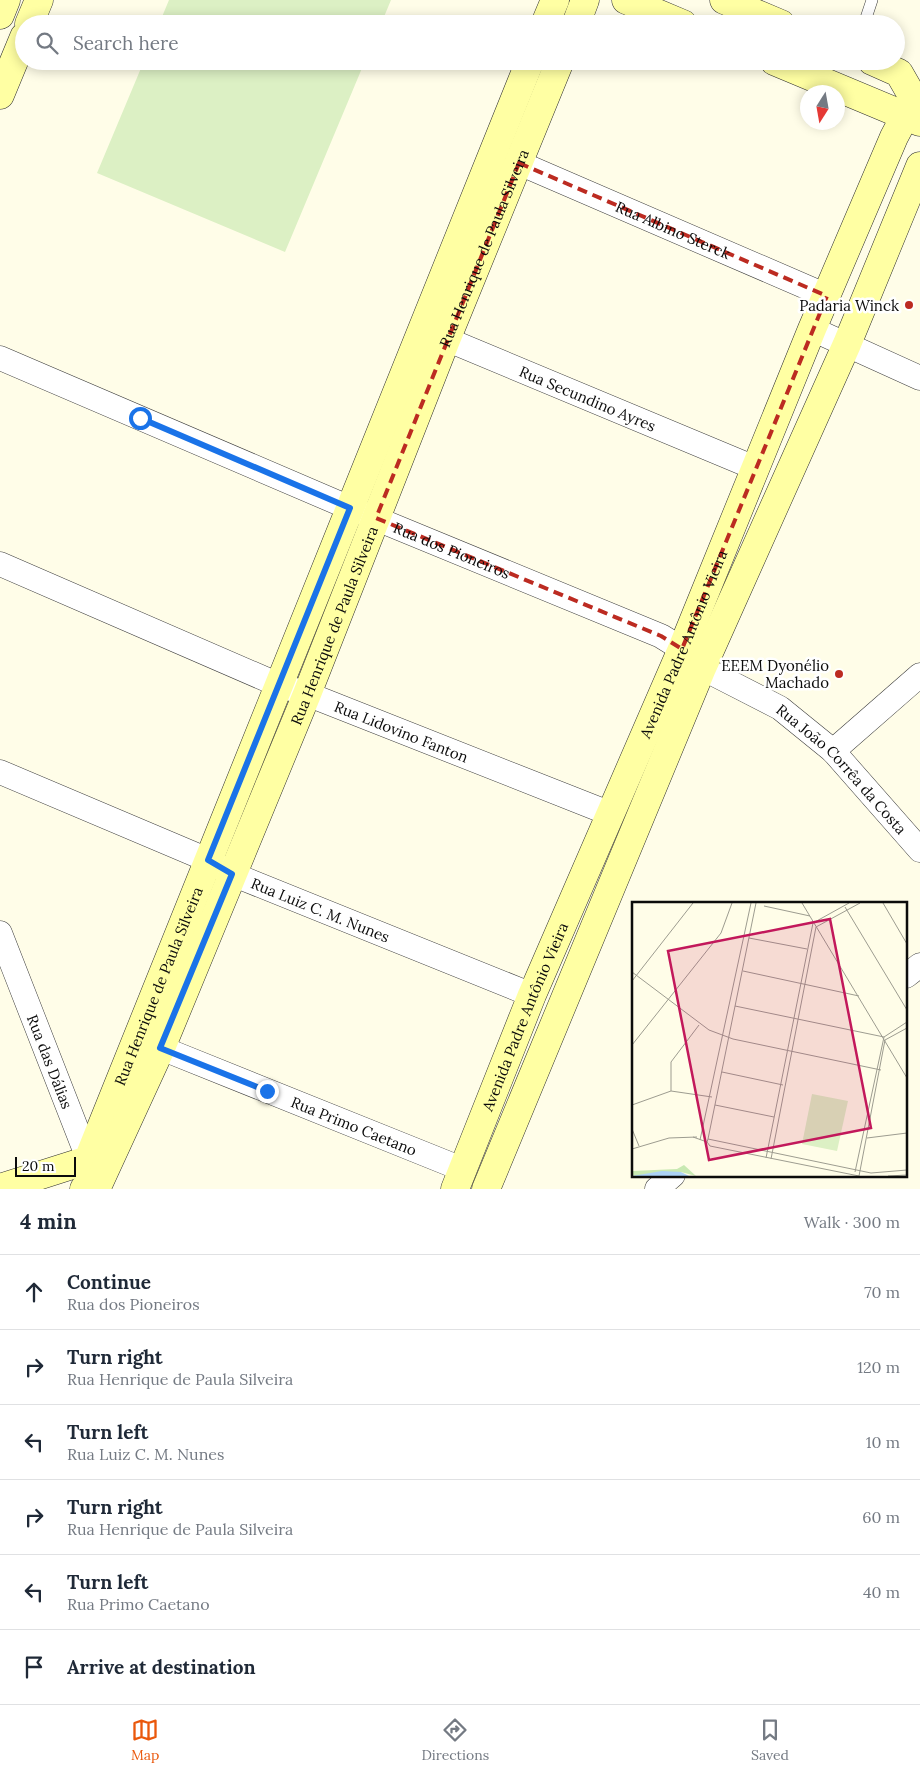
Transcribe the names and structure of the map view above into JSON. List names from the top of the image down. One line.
{"streets":{"street":["Rua Albino Sterck","Rua Henrique de Paula Silveira","Rua Secundino Ayres","Rua dos Pioneiros","Avenida Padre Antônio Vieira","Rua Lidovino Fanton","Rua João Corrêa da Costa","Rua Luiz C. M. Nunes","Rua das Dálias","Rua Primo Caetano"]},"crossings":[["Rua Albino Sterck","Rua Henrique de Paula Silveira"],["Rua Albino Sterck","Avenida Padre Antônio Vieira"],["Rua Henrique de Paula Silveira","Rua Secundino Ayres"],["Rua Henrique de Paula Silveira","Rua dos Pioneiros"],["Rua Henrique de Paula Silveira","Rua Lidovino Fanton"],["Rua Henrique de Paula Silveira","Rua Luiz C. M. Nunes"],["Rua Henrique de Paula Silveira","Rua das Dálias"],["Rua Henrique de Paula Silveira","Rua Primo Caetano"],["Rua Secundino Ayres","Avenida Padre Antônio Vieira"],["Rua dos Pioneiros","Avenida Padre Antônio Vieira"],["Rua dos Pioneiros","Rua João Corrêa da Costa"],["Avenida Padre Antônio Vieira","Rua Lidovino Fanton"],["Avenida Padre Antônio Vieira","Rua João Corrêa da Costa"],["Avenida Padre Antônio Vieira","Rua Luiz C. M. Nunes"],["Avenida Padre Antônio Vieira","Rua Primo Caetano"]],"places":["Padaria Winck","EEEM Dyonélio Machado"],"scale_bar":"20 m","north":"bottom","page":{"search":"Search here","scale":"20 m","heading":["4 min","Walk · 300 m"],"list":[["Continue","Rua dos Pioneiros","70 m"],["Turn right","Rua Henrique de Paula Silveira","120 m"],["Turn left","Rua Luiz C. M. Nunes","10 m"],["Turn right","Rua Henrique de Paula Silveira","60 m"],["Turn left","Rua Primo Caetano","40 m"],"Arrive at destination"],"nav":["Map","Directions","Saved"]}}
